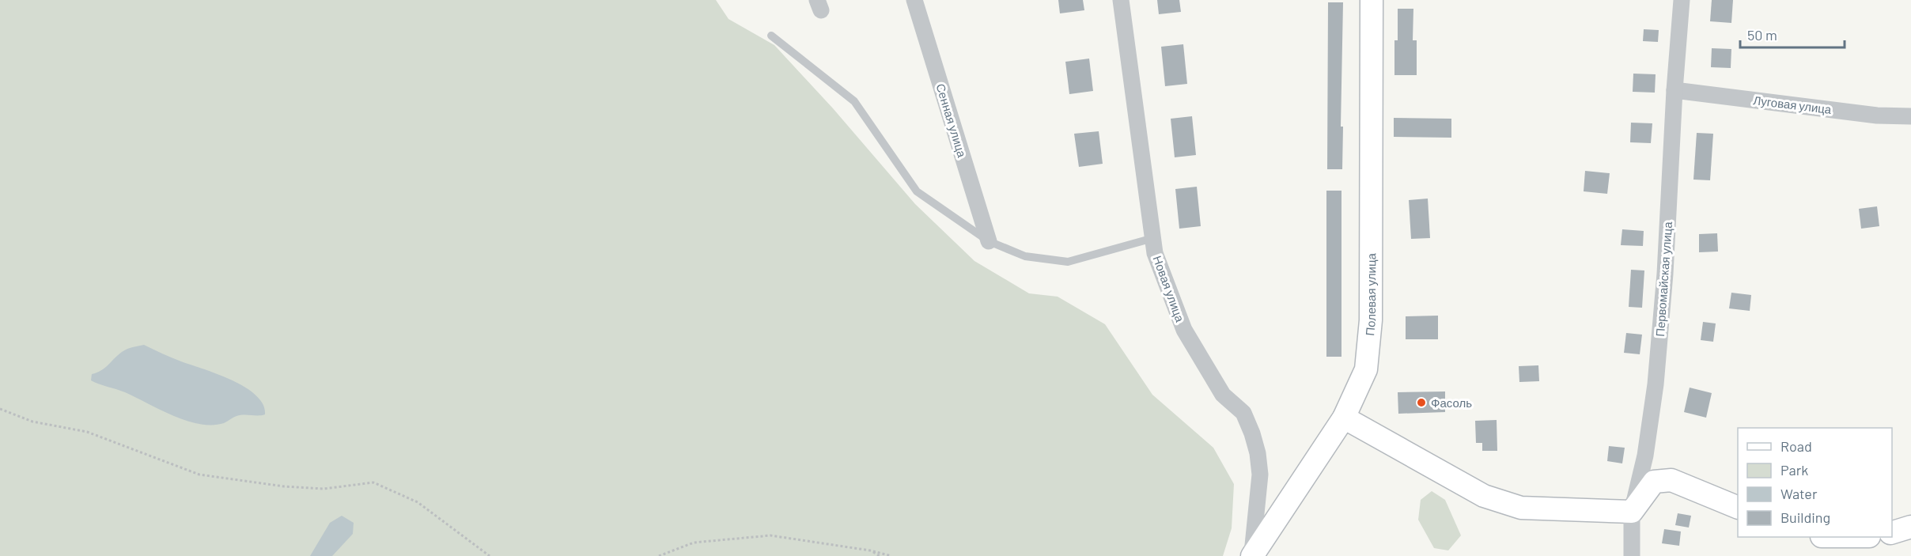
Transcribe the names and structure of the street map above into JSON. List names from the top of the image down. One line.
{"streets":{"street":["Луговая улица","Сенная улица","Первомайская улица","Новая улица","Полевая улица"]},"crossings":[["Луговая улица","Первомайская улица"],["Новая улица","Полевая улица"]],"places":["Фасоль"],"legend":["Road","Park","Water","Building"],"scale_bar":"50 m"}
